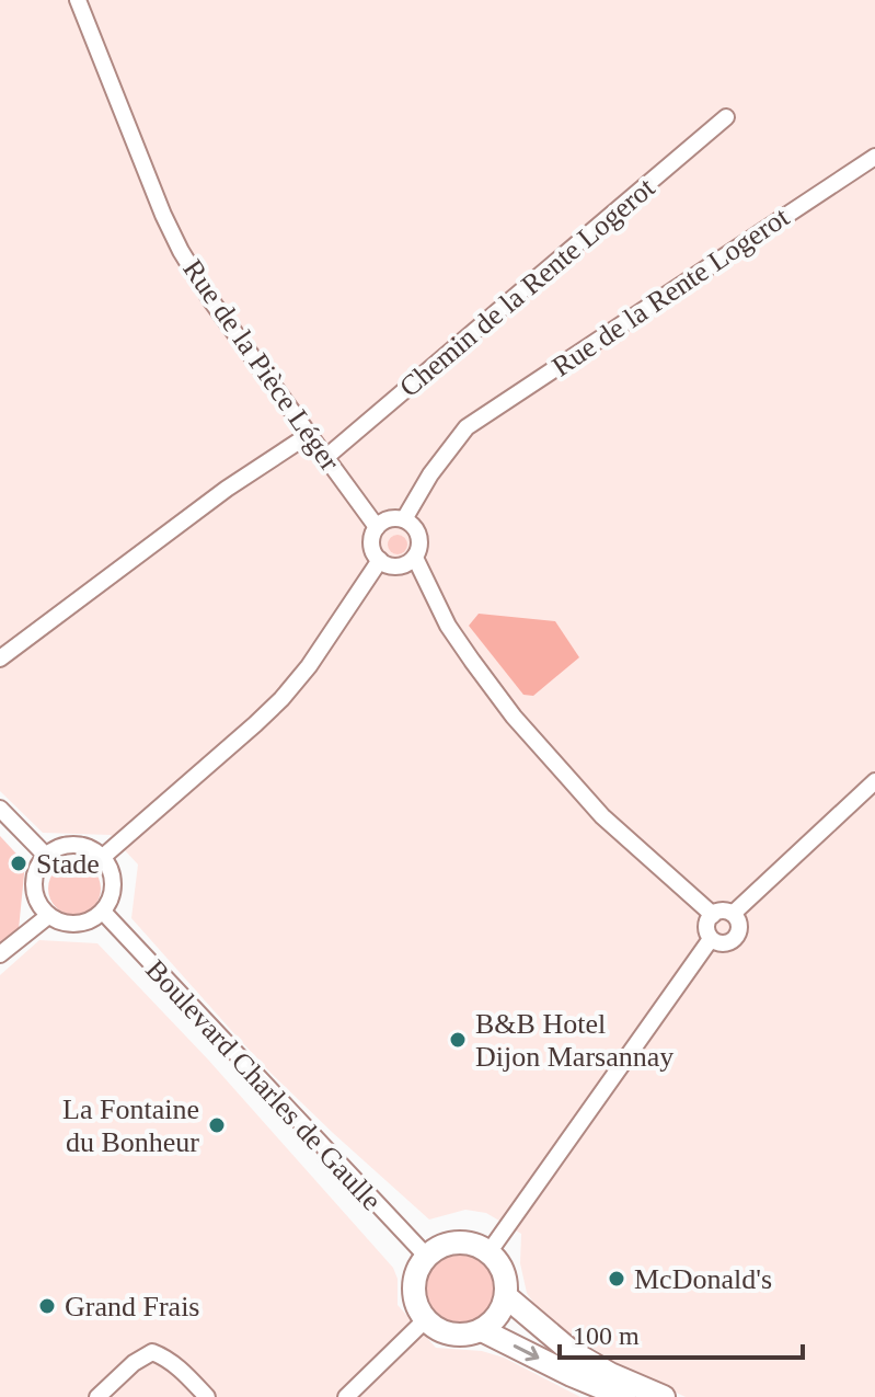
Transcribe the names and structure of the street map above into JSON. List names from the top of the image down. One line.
{"streets":{"street":["Chemin de la Rente Logerot","Rue de la Rente Logerot","Rue de la Pièce Léger","Boulevard Charles de Gaulle"]},"crossings":[["Chemin de la Rente Logerot","Rue de la Pièce Léger"],["Rue de la Rente Logerot","Rue de la Pièce Léger"]],"places":["Stade","B&B Hotel Dijon Marsannay","La Fontaine du Bonheur","McDonald's","Grand Frais"],"scale_bar":"100 m"}
